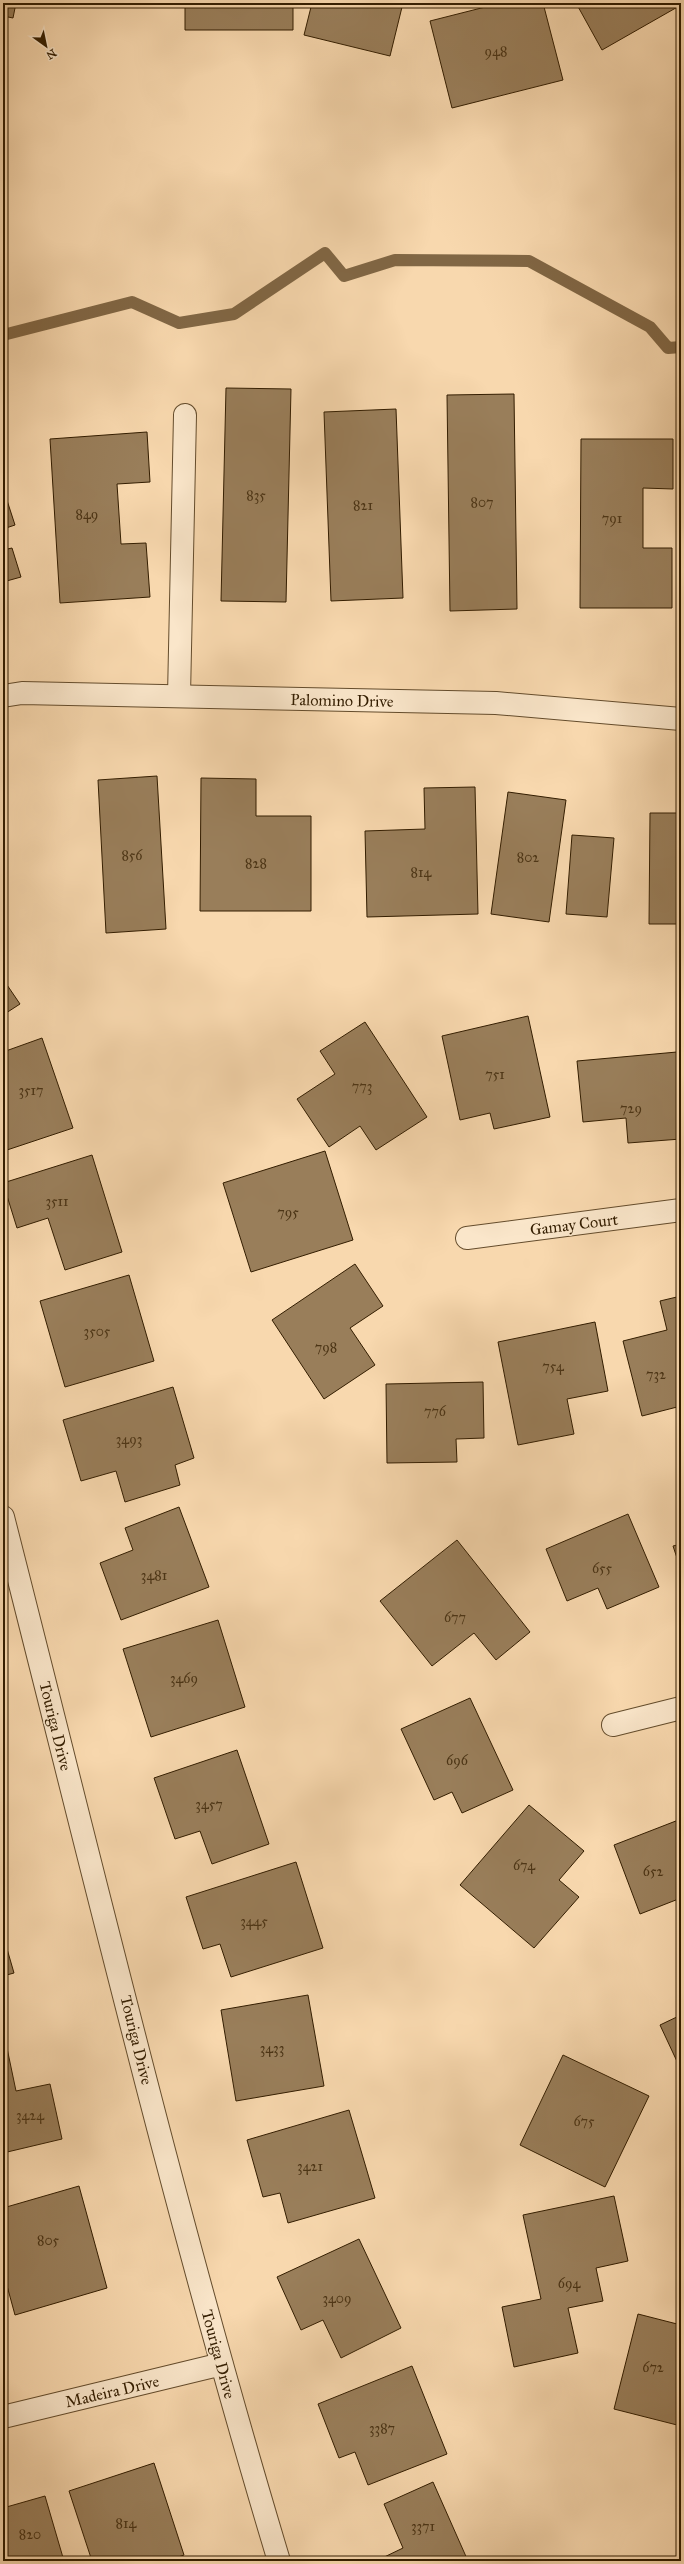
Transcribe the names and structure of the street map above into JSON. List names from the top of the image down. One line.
{"streets":{"street":["Palomino Drive","Gamay Court","Touriga Drive","Madeira Drive"]},"crossings":[["Touriga Drive","Madeira Drive"]],"house_numbers":["948","835","807","821","849","791","856","802","828","814","751","773","3517","729","3511","795","3505","798","754","732","776","3493","655","3481","677","3469","696","3457","674","652","3445","3433","3424","675","3421","805","694","3409","672","3387","814","3371","820"],"north":"bottom right"}
